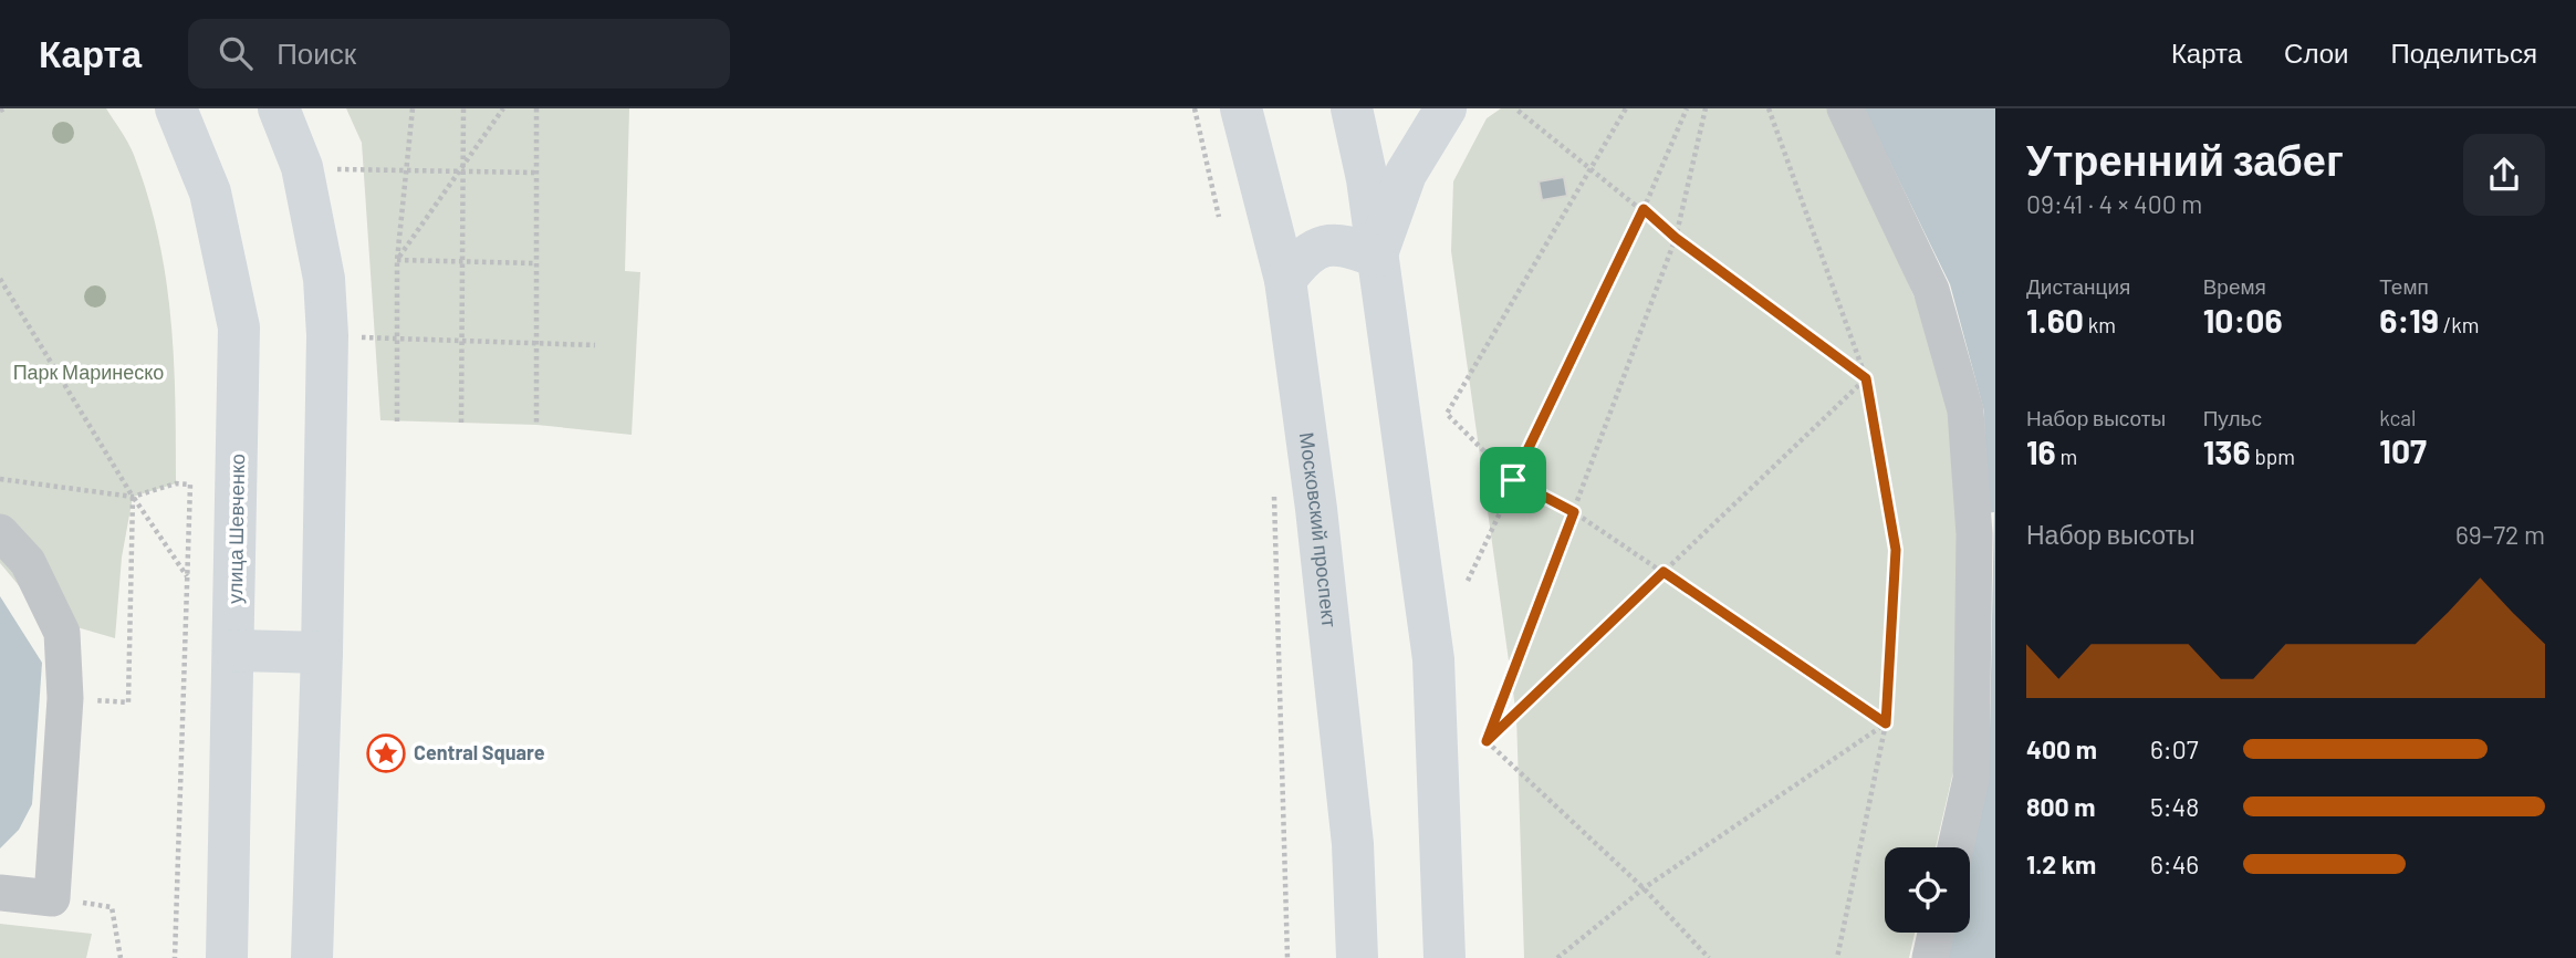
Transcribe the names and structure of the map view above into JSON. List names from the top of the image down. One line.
{"streets":{"main road":["улица Шевченко","Московский проспект"]},"parks":["Парк Маринеско"],"places":{"place":["Central Square"]},"page":{"header":"Карта","search":"Поиск","nav":["Карта","Слои","Поделиться"],"heading":["Утренний забег","09:41 · 4 × 400 m"],"stats":[["Дистанция","1.60 km"],["Время","10:06"],["Темп","6:19 /km"],["Набор высоты","16 m"],["Пульс","136 bpm"],["kcal","107"]],"chart":["Набор высоты","69–72 m"],"list":[{"name":"400 m","note":"6:07"},{"name":"800 m","note":"5:48"},{"name":"1.2 km","note":"6:46"}]}}
